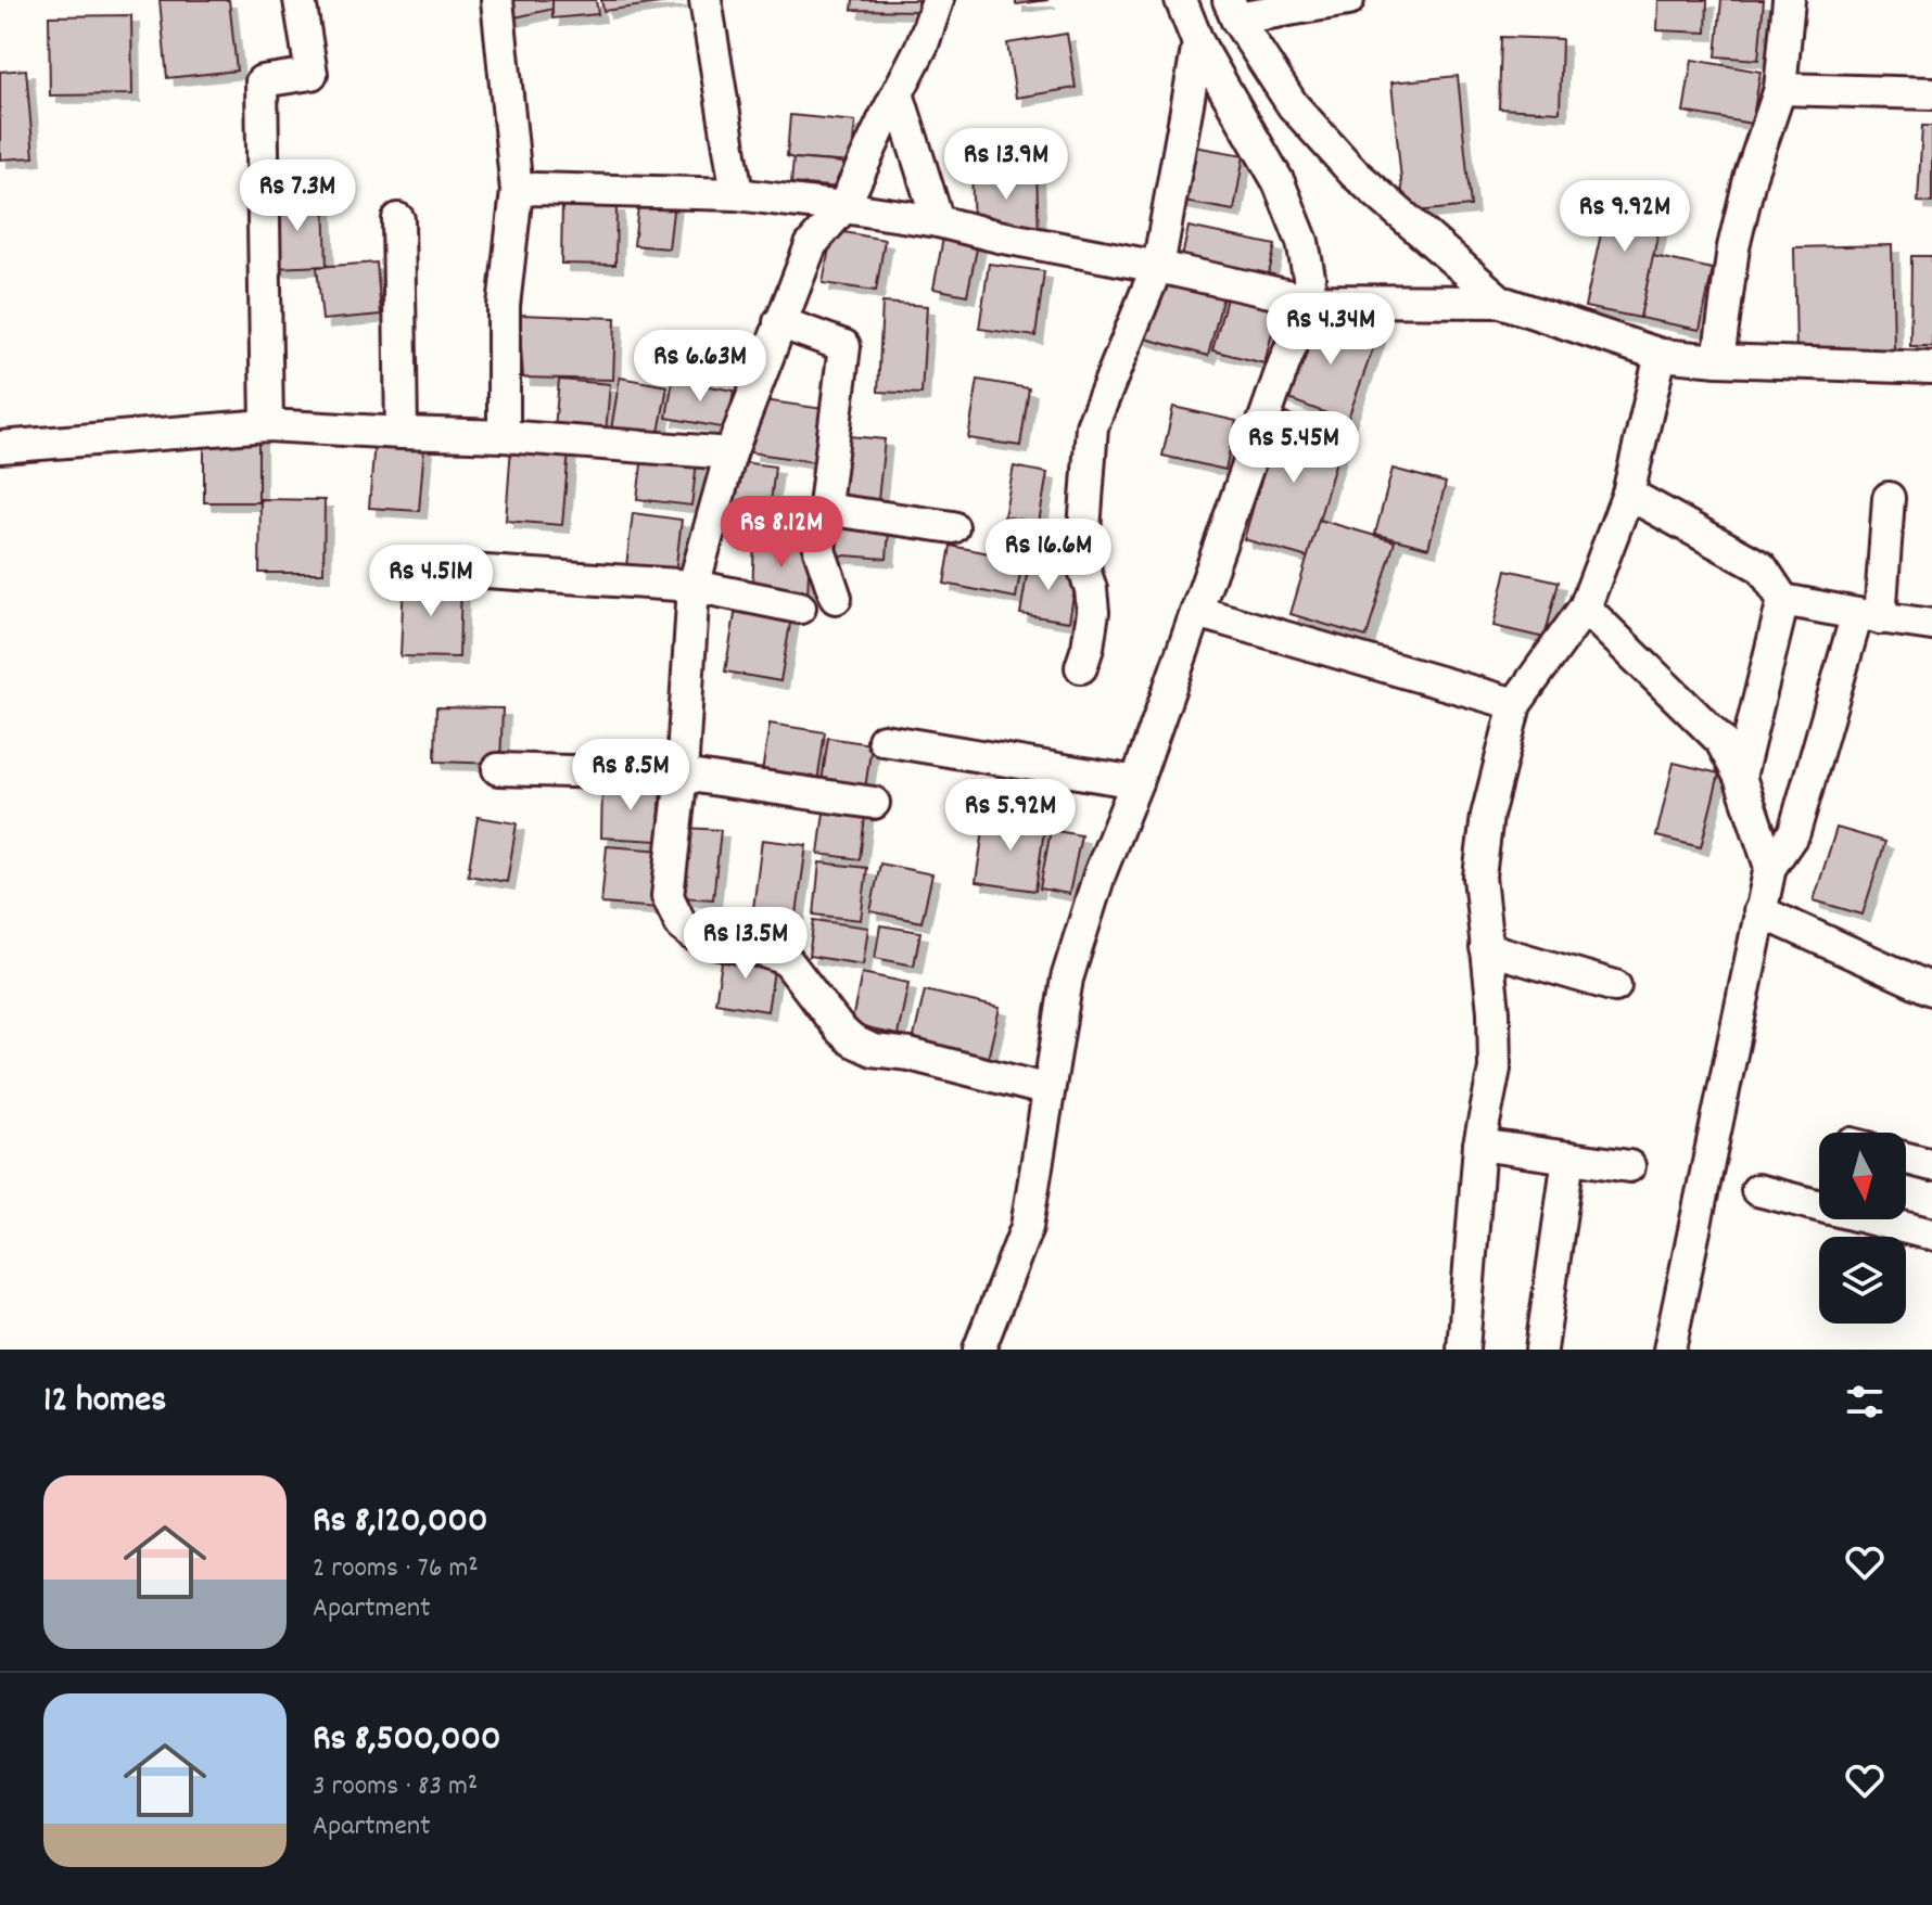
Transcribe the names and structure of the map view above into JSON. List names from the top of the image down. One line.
{"north":"bottom","page":{"price":["Rs 13.9M","Rs 7.3M","Rs 9.92M","Rs 4.34M","Rs 6.63M","Rs 5.45M","Rs 8.12M","Rs 16.6M","Rs 4.51M","Rs 8.5M","Rs 5.92M","Rs 13.5M"],"heading":"12 homes","list":[{"name":"Rs 8,120,000","note":"2 rooms · 76 m² · Apartment"},{"name":"Rs 8,500,000","note":"3 rooms · 83 m² · Apartment"}]}}
